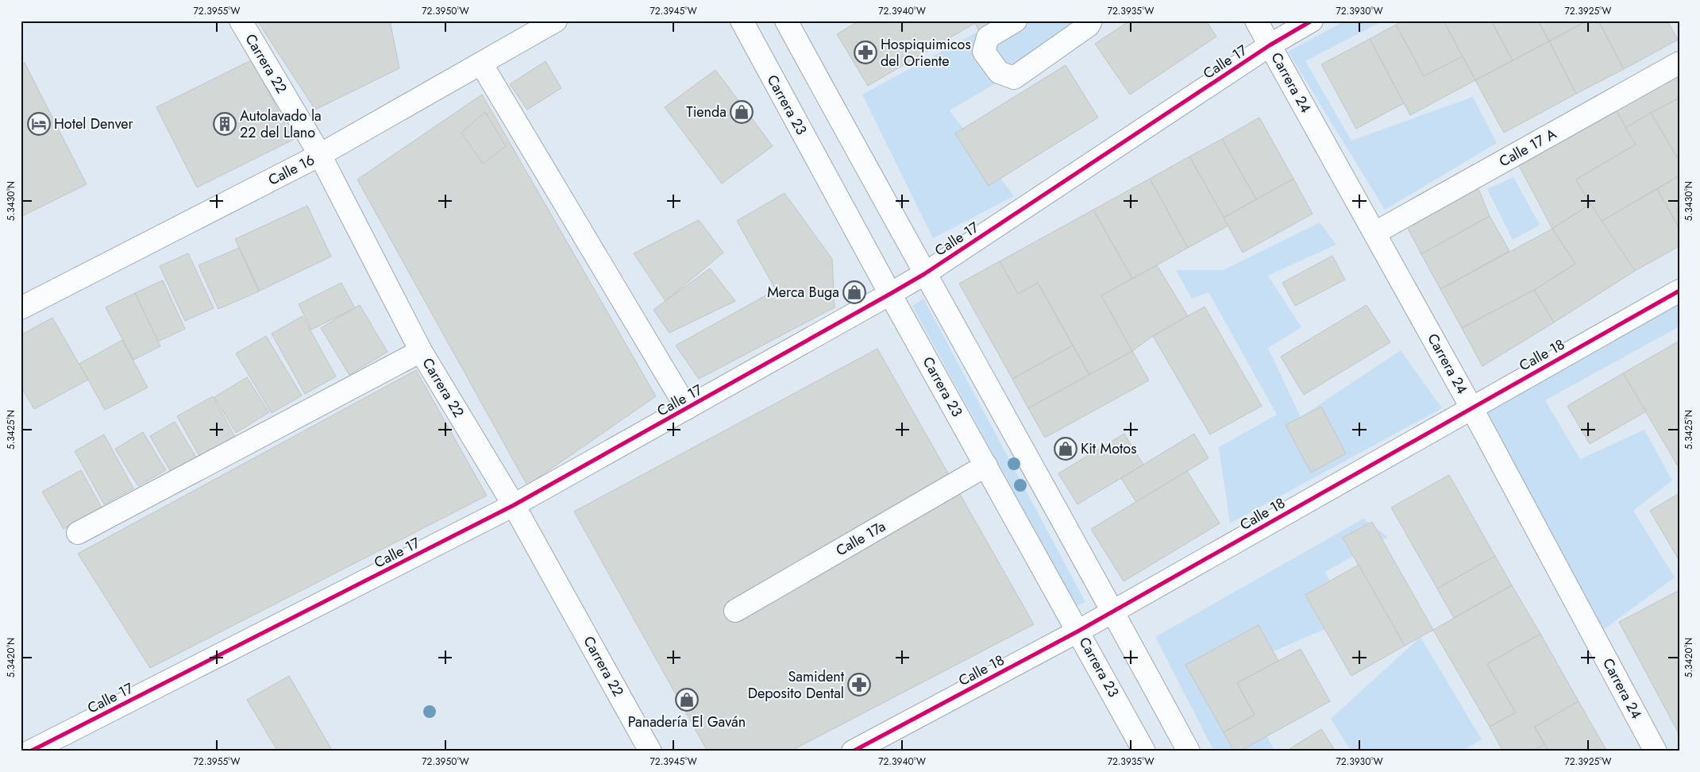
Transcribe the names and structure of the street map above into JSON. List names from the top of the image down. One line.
{"streets":{"street":["Calle 17","Carrera 22","Carrera 24","Carrera 23","Calle 17 A","Calle 16","Calle 18","Calle 17a"]},"crossings":[["Calle 17","Carrera 22"],["Calle 17","Carrera 24"],["Calle 17","Carrera 23"],["Carrera 22","Calle 16"],["Carrera 24","Calle 17 A"],["Carrera 24","Calle 18"],["Carrera 23","Calle 18"],["Carrera 23","Calle 17a"]],"places":{"pharmacy":["Hospiquimicos del Oriente","Samident Deposito Dental"],"shop":["Tienda","Merca Buga","Kit Motos","Panadería El Gaván"],"hotel":["Hotel Denver"],"building":["Autolavado la 22 del Llano"]},"coordinates":["72.3955°W","72.3950°W","72.3945°W","72.3940°W","72.3935°W","72.3930°W","72.3925°W","5.3430°N","5.3425°N","5.3420°N"]}
